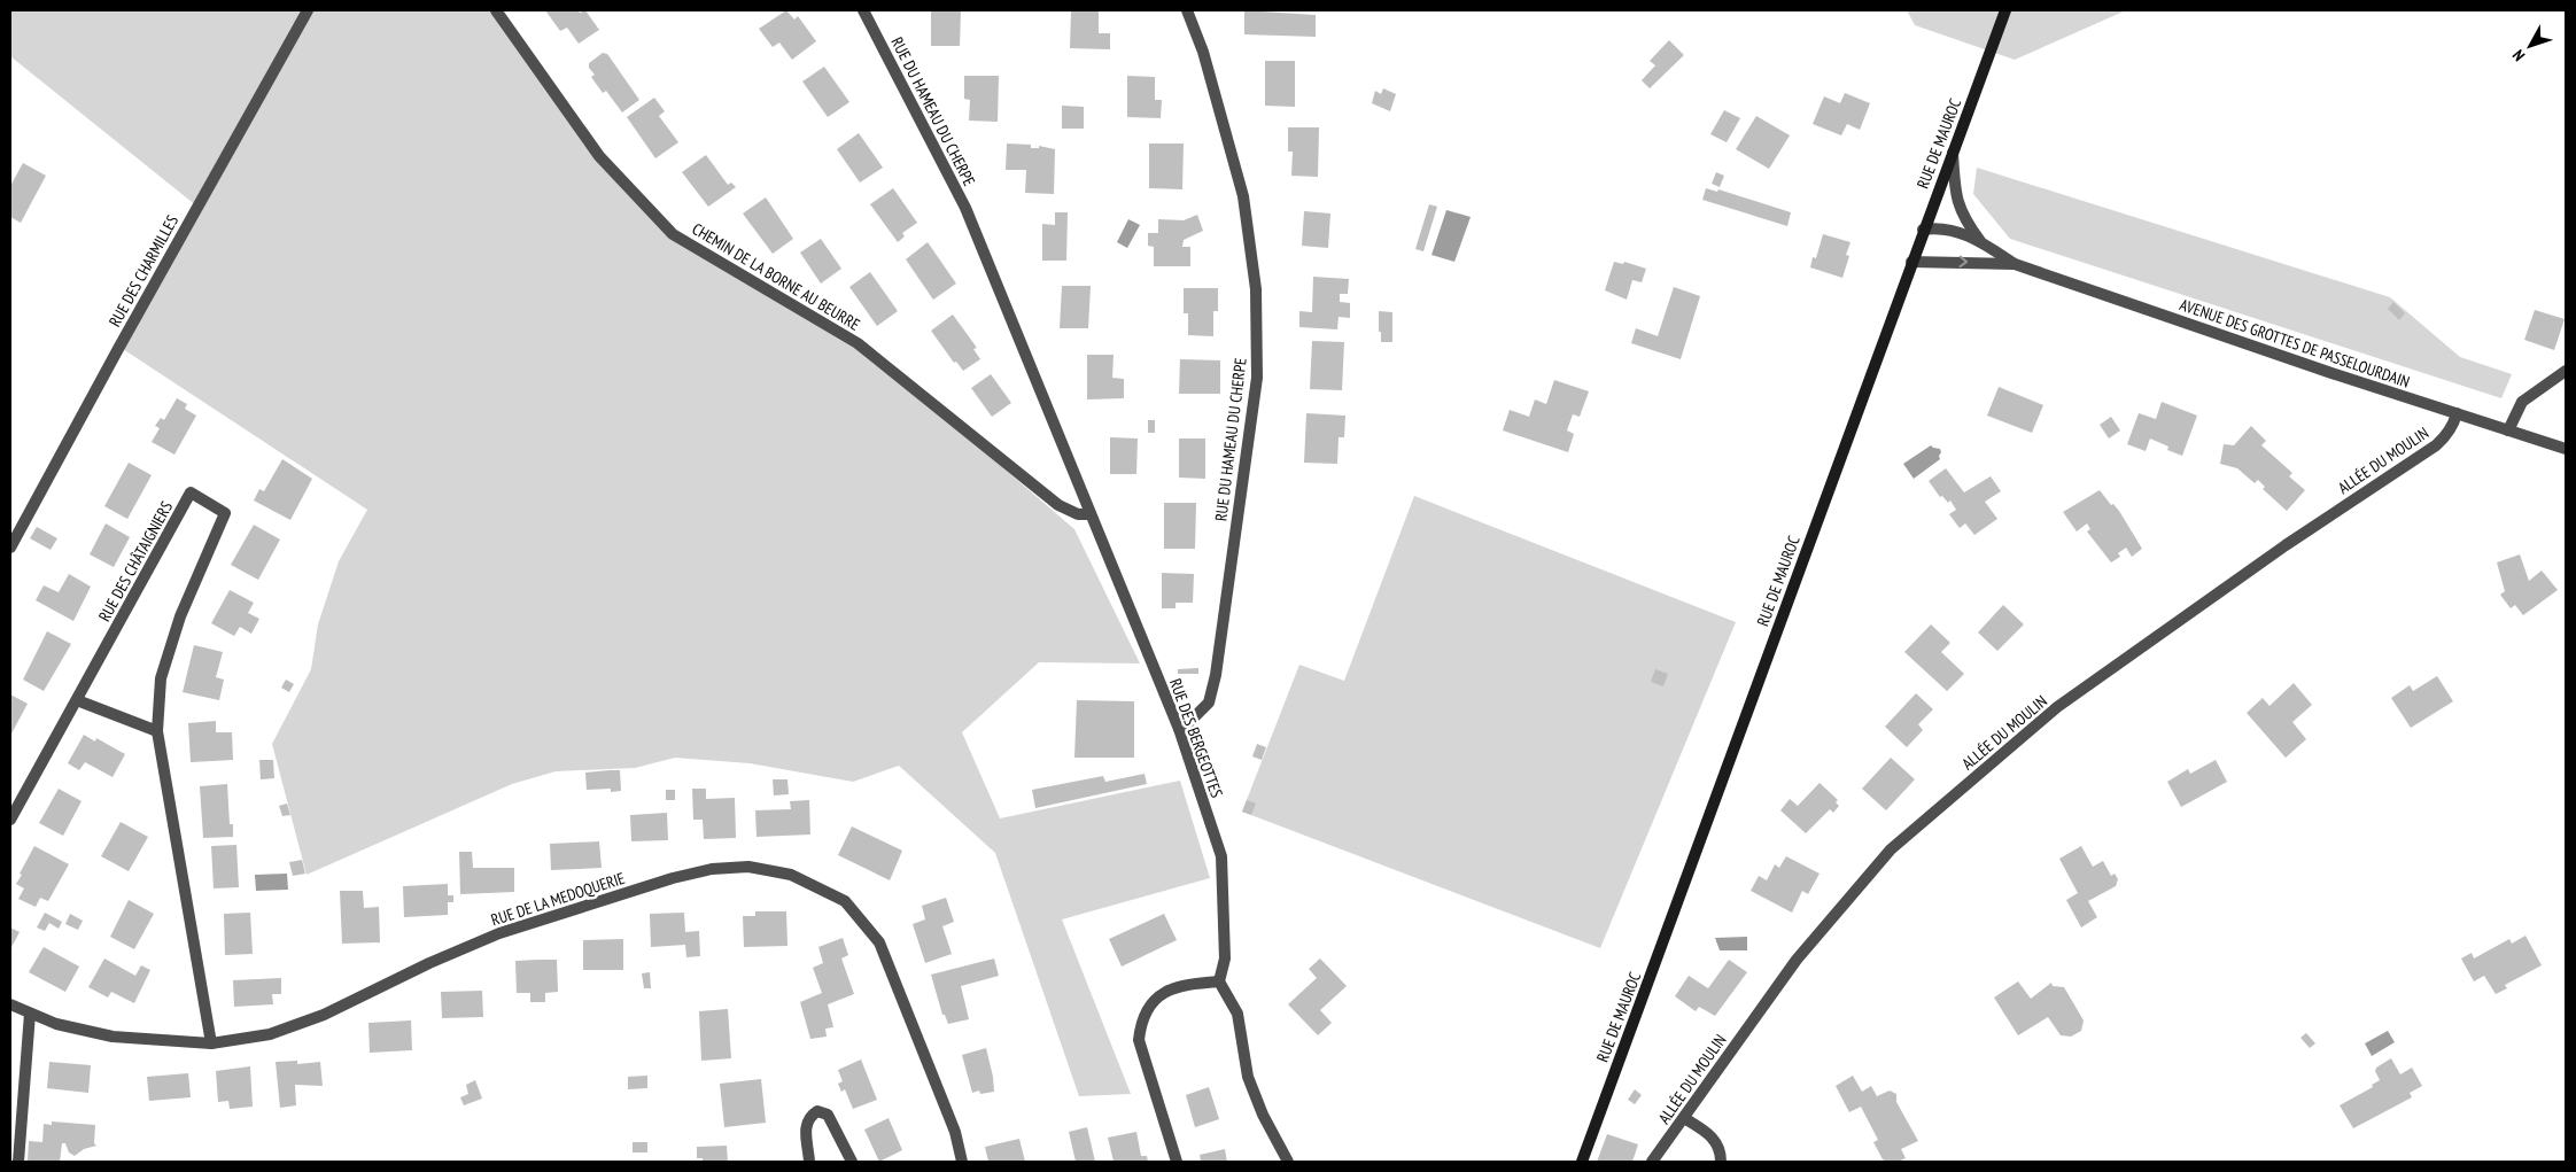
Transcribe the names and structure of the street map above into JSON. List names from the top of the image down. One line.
{"streets":{"street":["RUE DU HAMEAU DU CHERPE","RUE DE MAUROC","RUE DES CHARMILLES","CHEMIN DE LA BORNE AU BEURRE","AVENUE DES GROTTES DE PASSELOURDAIN","ALLÉE DU MOULIN","RUE DES CHÂTAIGNIERS","RUE DES BERGEOTTES","RUE DE LA MEDOQUERIE"]},"crossings":[["RUE DU HAMEAU DU CHERPE","CHEMIN DE LA BORNE AU BEURRE"],["RUE DU HAMEAU DU CHERPE","RUE DES BERGEOTTES"],["RUE DE MAUROC","AVENUE DES GROTTES DE PASSELOURDAIN"],["CHEMIN DE LA BORNE AU BEURRE","RUE DES BERGEOTTES"],["AVENUE DES GROTTES DE PASSELOURDAIN","ALLÉE DU MOULIN"],["RUE DES CHÂTAIGNIERS","RUE DE LA MEDOQUERIE"]],"north":"bottom left"}
